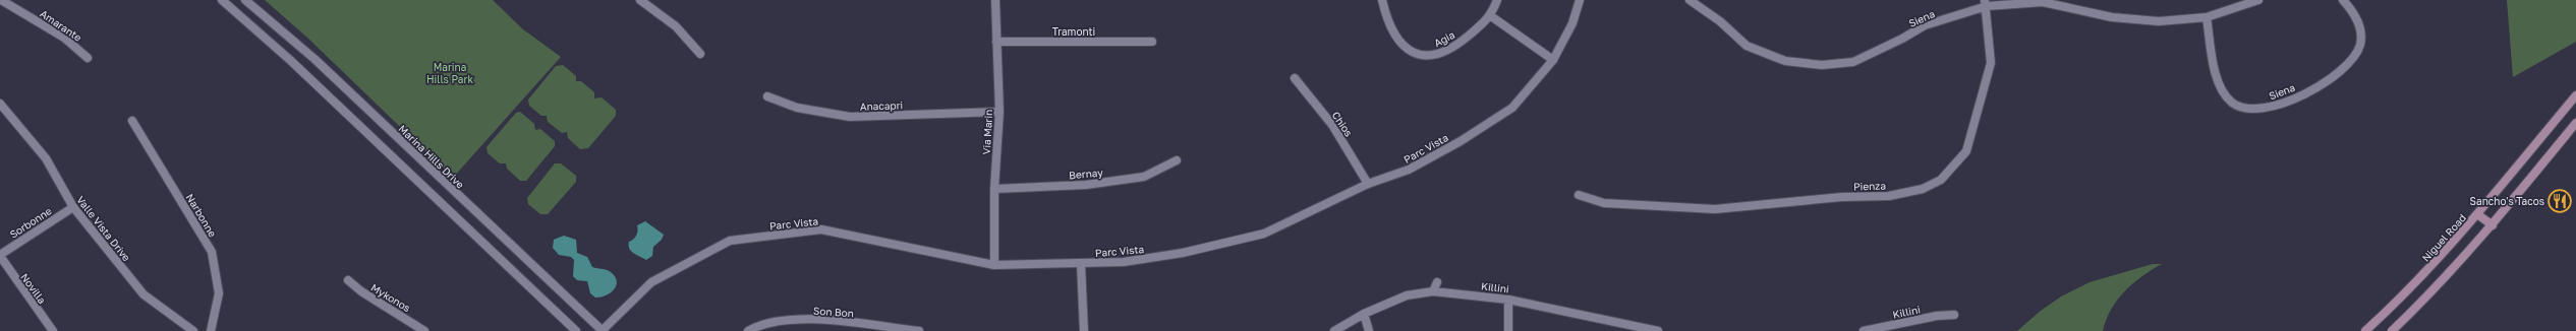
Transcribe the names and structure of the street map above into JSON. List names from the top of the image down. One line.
{"streets":{"main road":["Niguel Road"],"street":["Siena","Amarante","Tramonti","Agia","Anacapri","Chios","Via Marin","Parc Vista","Marina Hills Drive","Bernay","Pienza","Narbonne","Sorbonne","Valle Vista Drive","Killini","Novilla","Mykonos","Son Bon"]},"crossings":[["Siena","Pienza"],["Tramonti","Via Marin"],["Anacapri","Via Marin"],["Chios","Parc Vista"],["Via Marin","Parc Vista"],["Via Marin","Bernay"],["Parc Vista","Marina Hills Drive"],["Sorbonne","Valle Vista Drive"],["Sorbonne","Novilla"]],"parks":["Marina Hills Park"],"places":{"restaurant":["Sancho's Tacos"]}}
